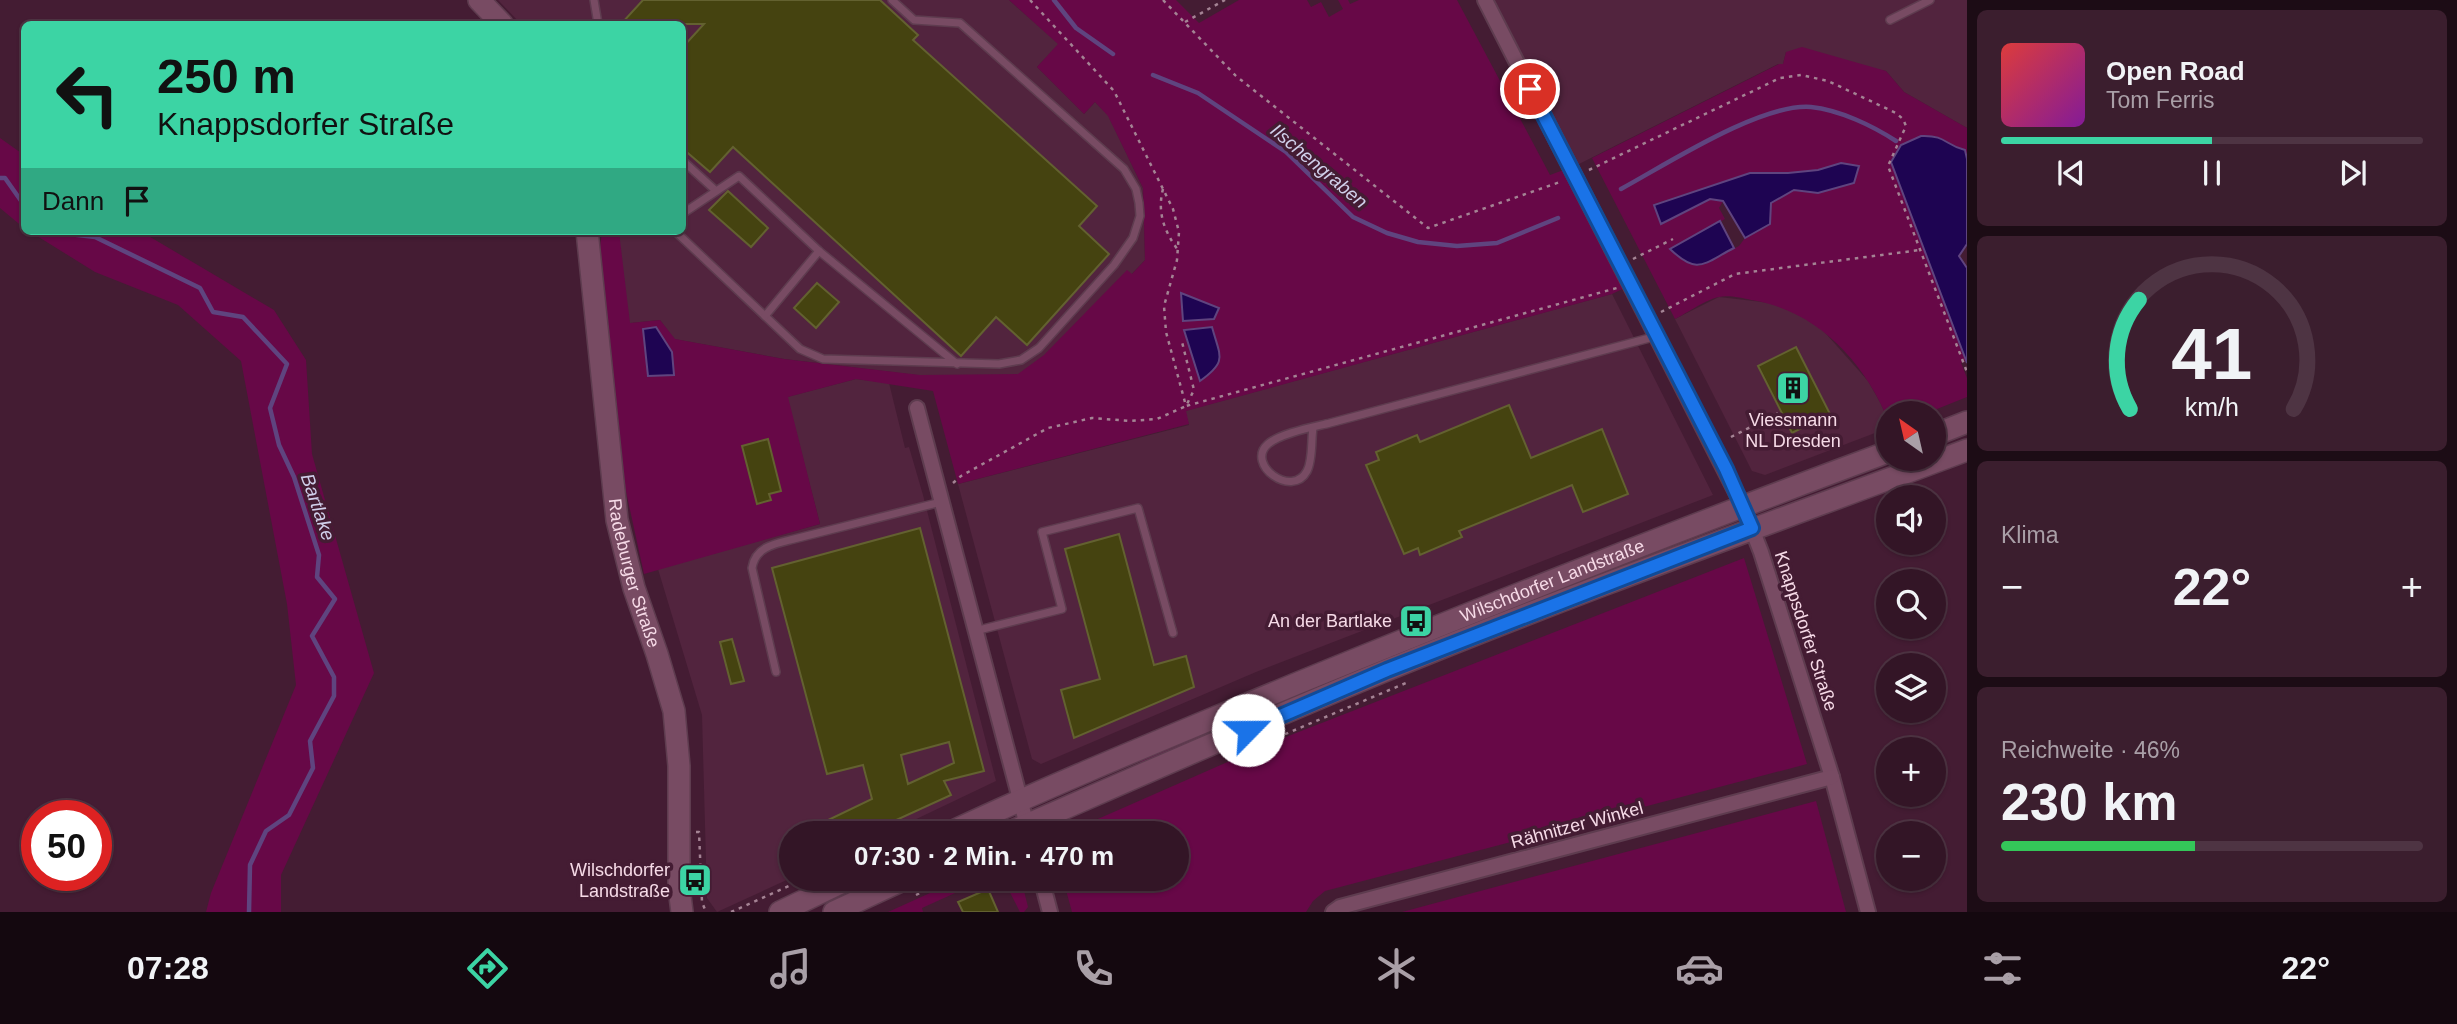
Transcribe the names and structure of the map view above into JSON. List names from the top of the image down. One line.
{"streets":{"main road":["Radeburger Straße","Wilschdorfer Landstraße"],"street":["Knappsdorfer Straße","Rähnitzer Winkel"]},"crossings":[["Wilschdorfer Landstraße","Knappsdorfer Straße"],["Knappsdorfer Straße","Rähnitzer Winkel"]],"water":["Ilschengraben","Bartlake"],"places":{"building":["Viessmann NL Dresden"],"bus stop":["An der Bartlake","Wilschdorfer Landstraße"]},"north":"top left","page":{"turn":["250 m","Knappsdorfer Straße"],"song":["Open Road","Tom Ferris"],"then":"Dann","map_buttons":["+","−"],"tile":["Klima",["Reichweite · 46%","230 km"]],"heat":["−","22°","+"],"limit":"50","trip":"07:30 · 2 Min. · 470 m","tabs":["07:28","22°"],"gauge":["41","km/h"]}}
